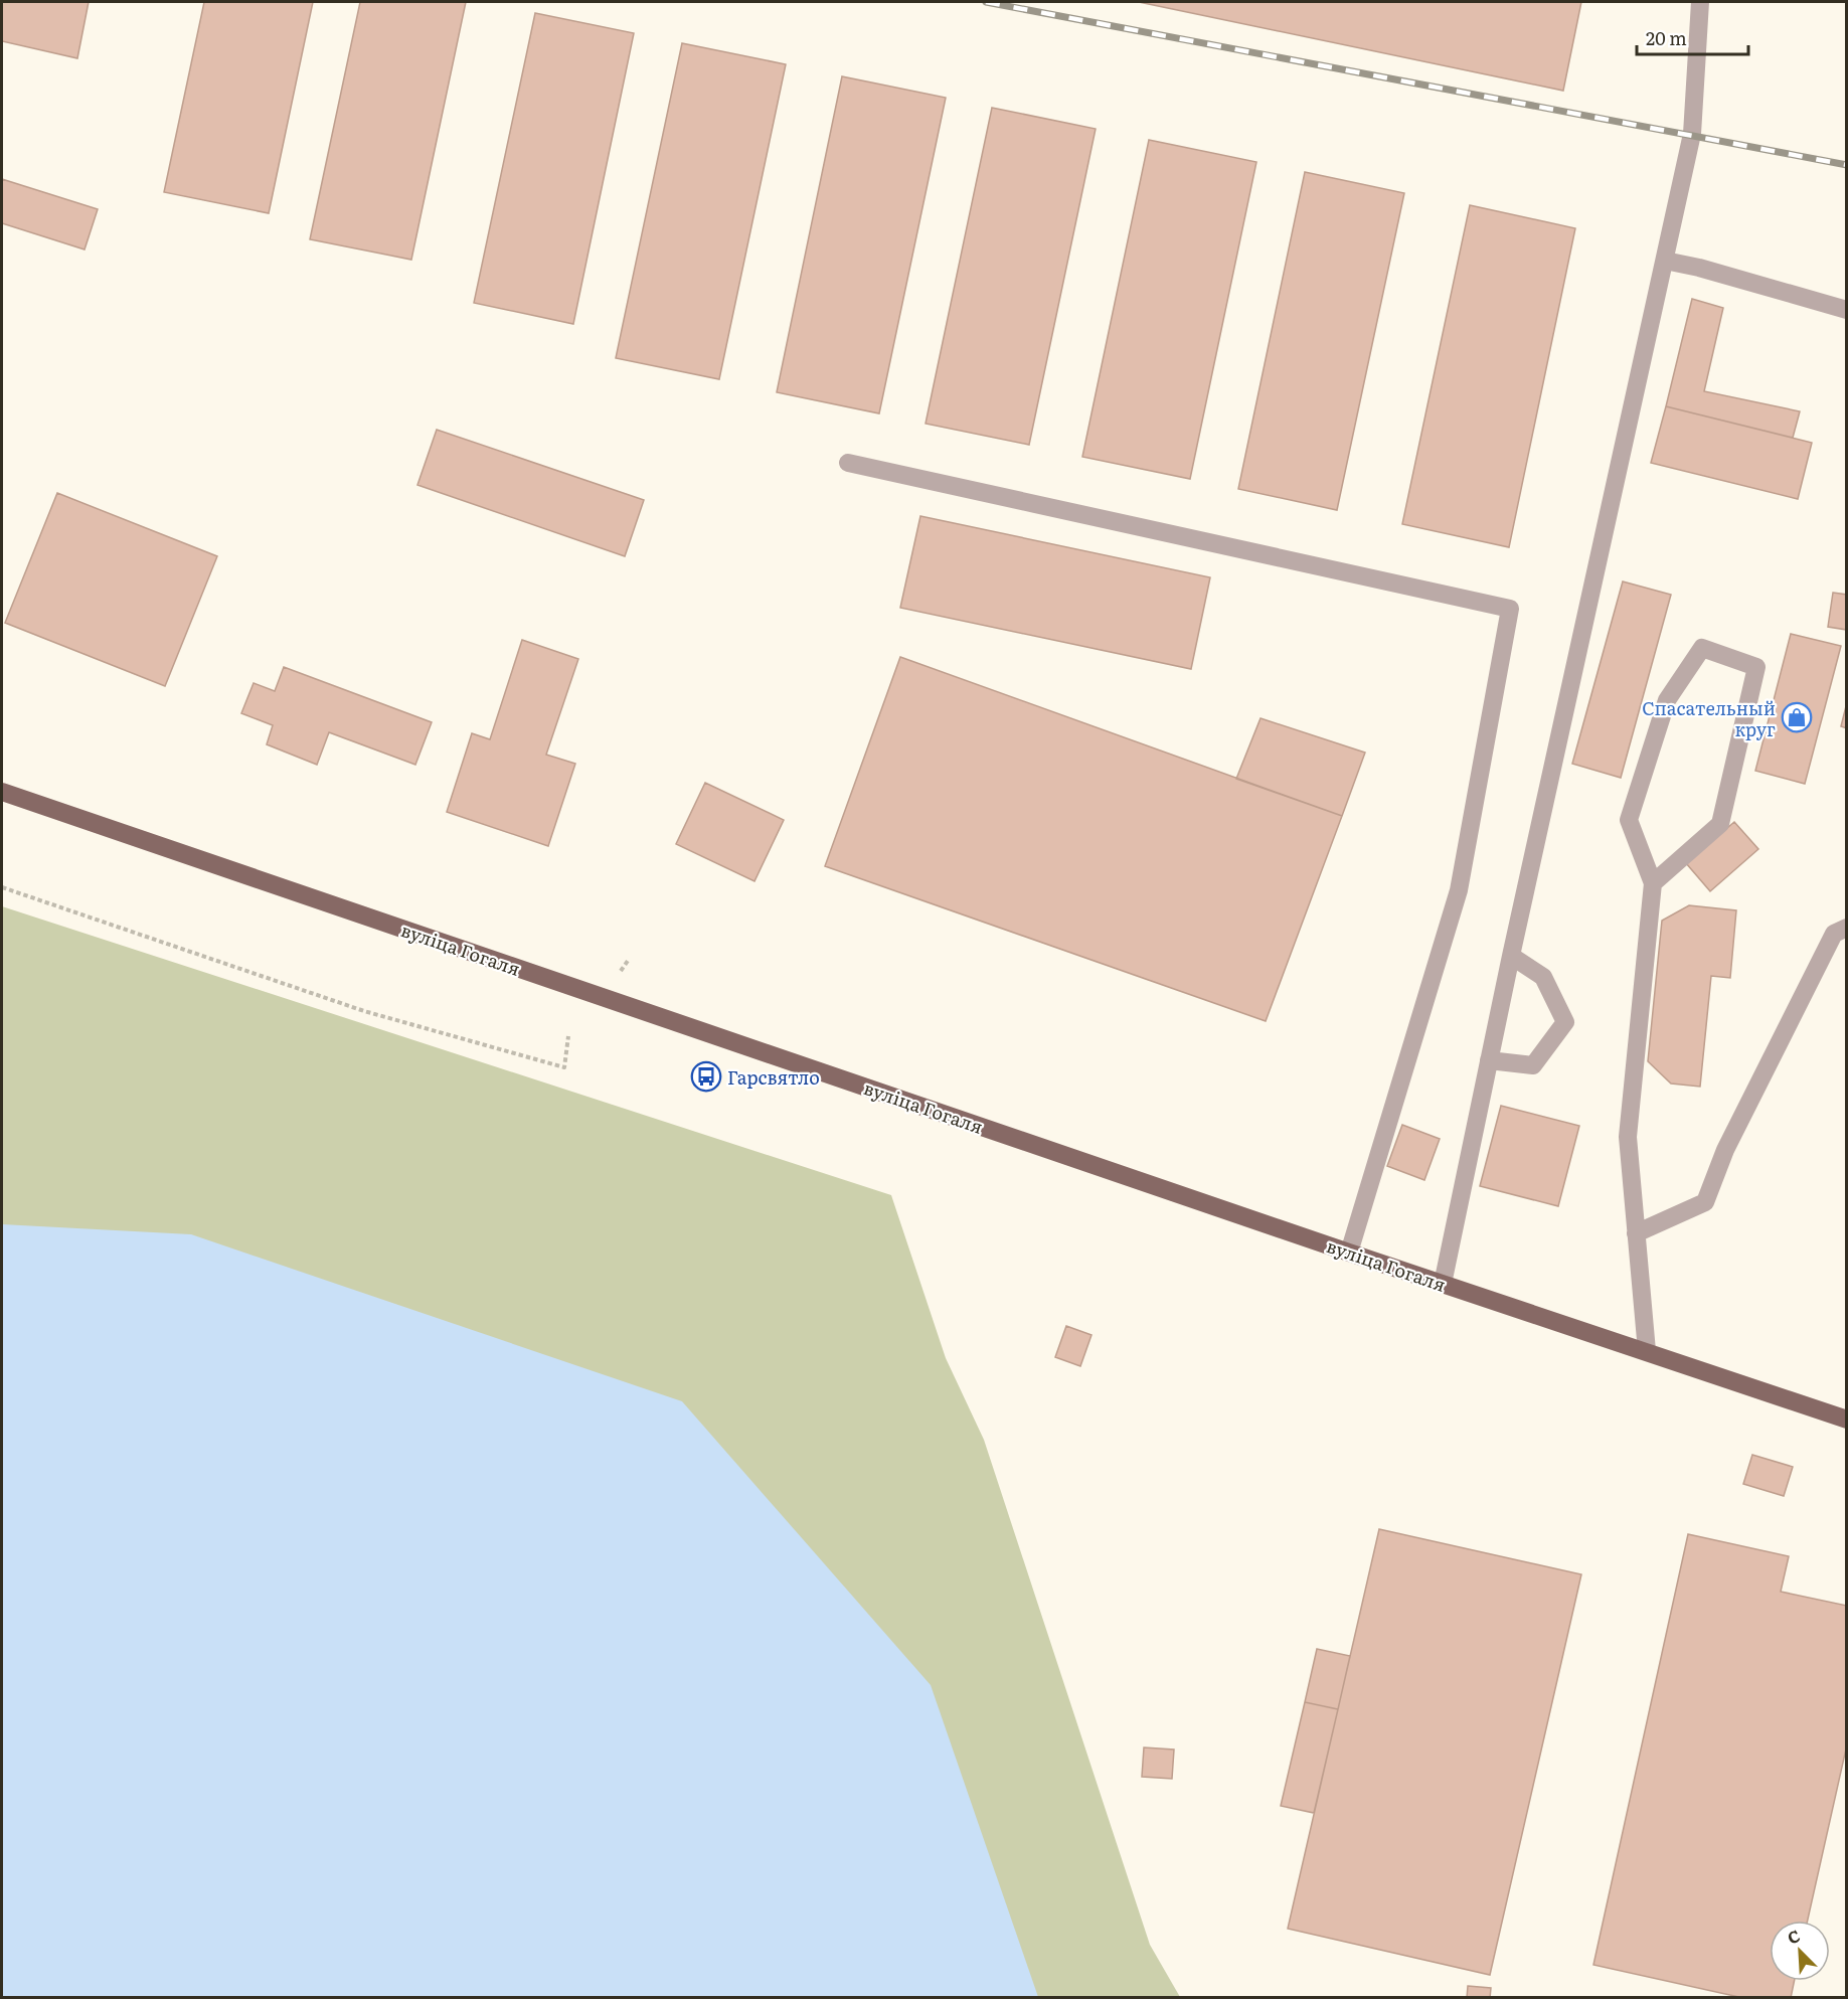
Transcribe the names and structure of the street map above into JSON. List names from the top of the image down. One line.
{"streets":{"main road":["вуліца Гогаля"]},"places":{"shop":["Спасательный круг"],"bus stop":["Гарсвятло"]},"scale_bar":"20 m","north":"top left"}
